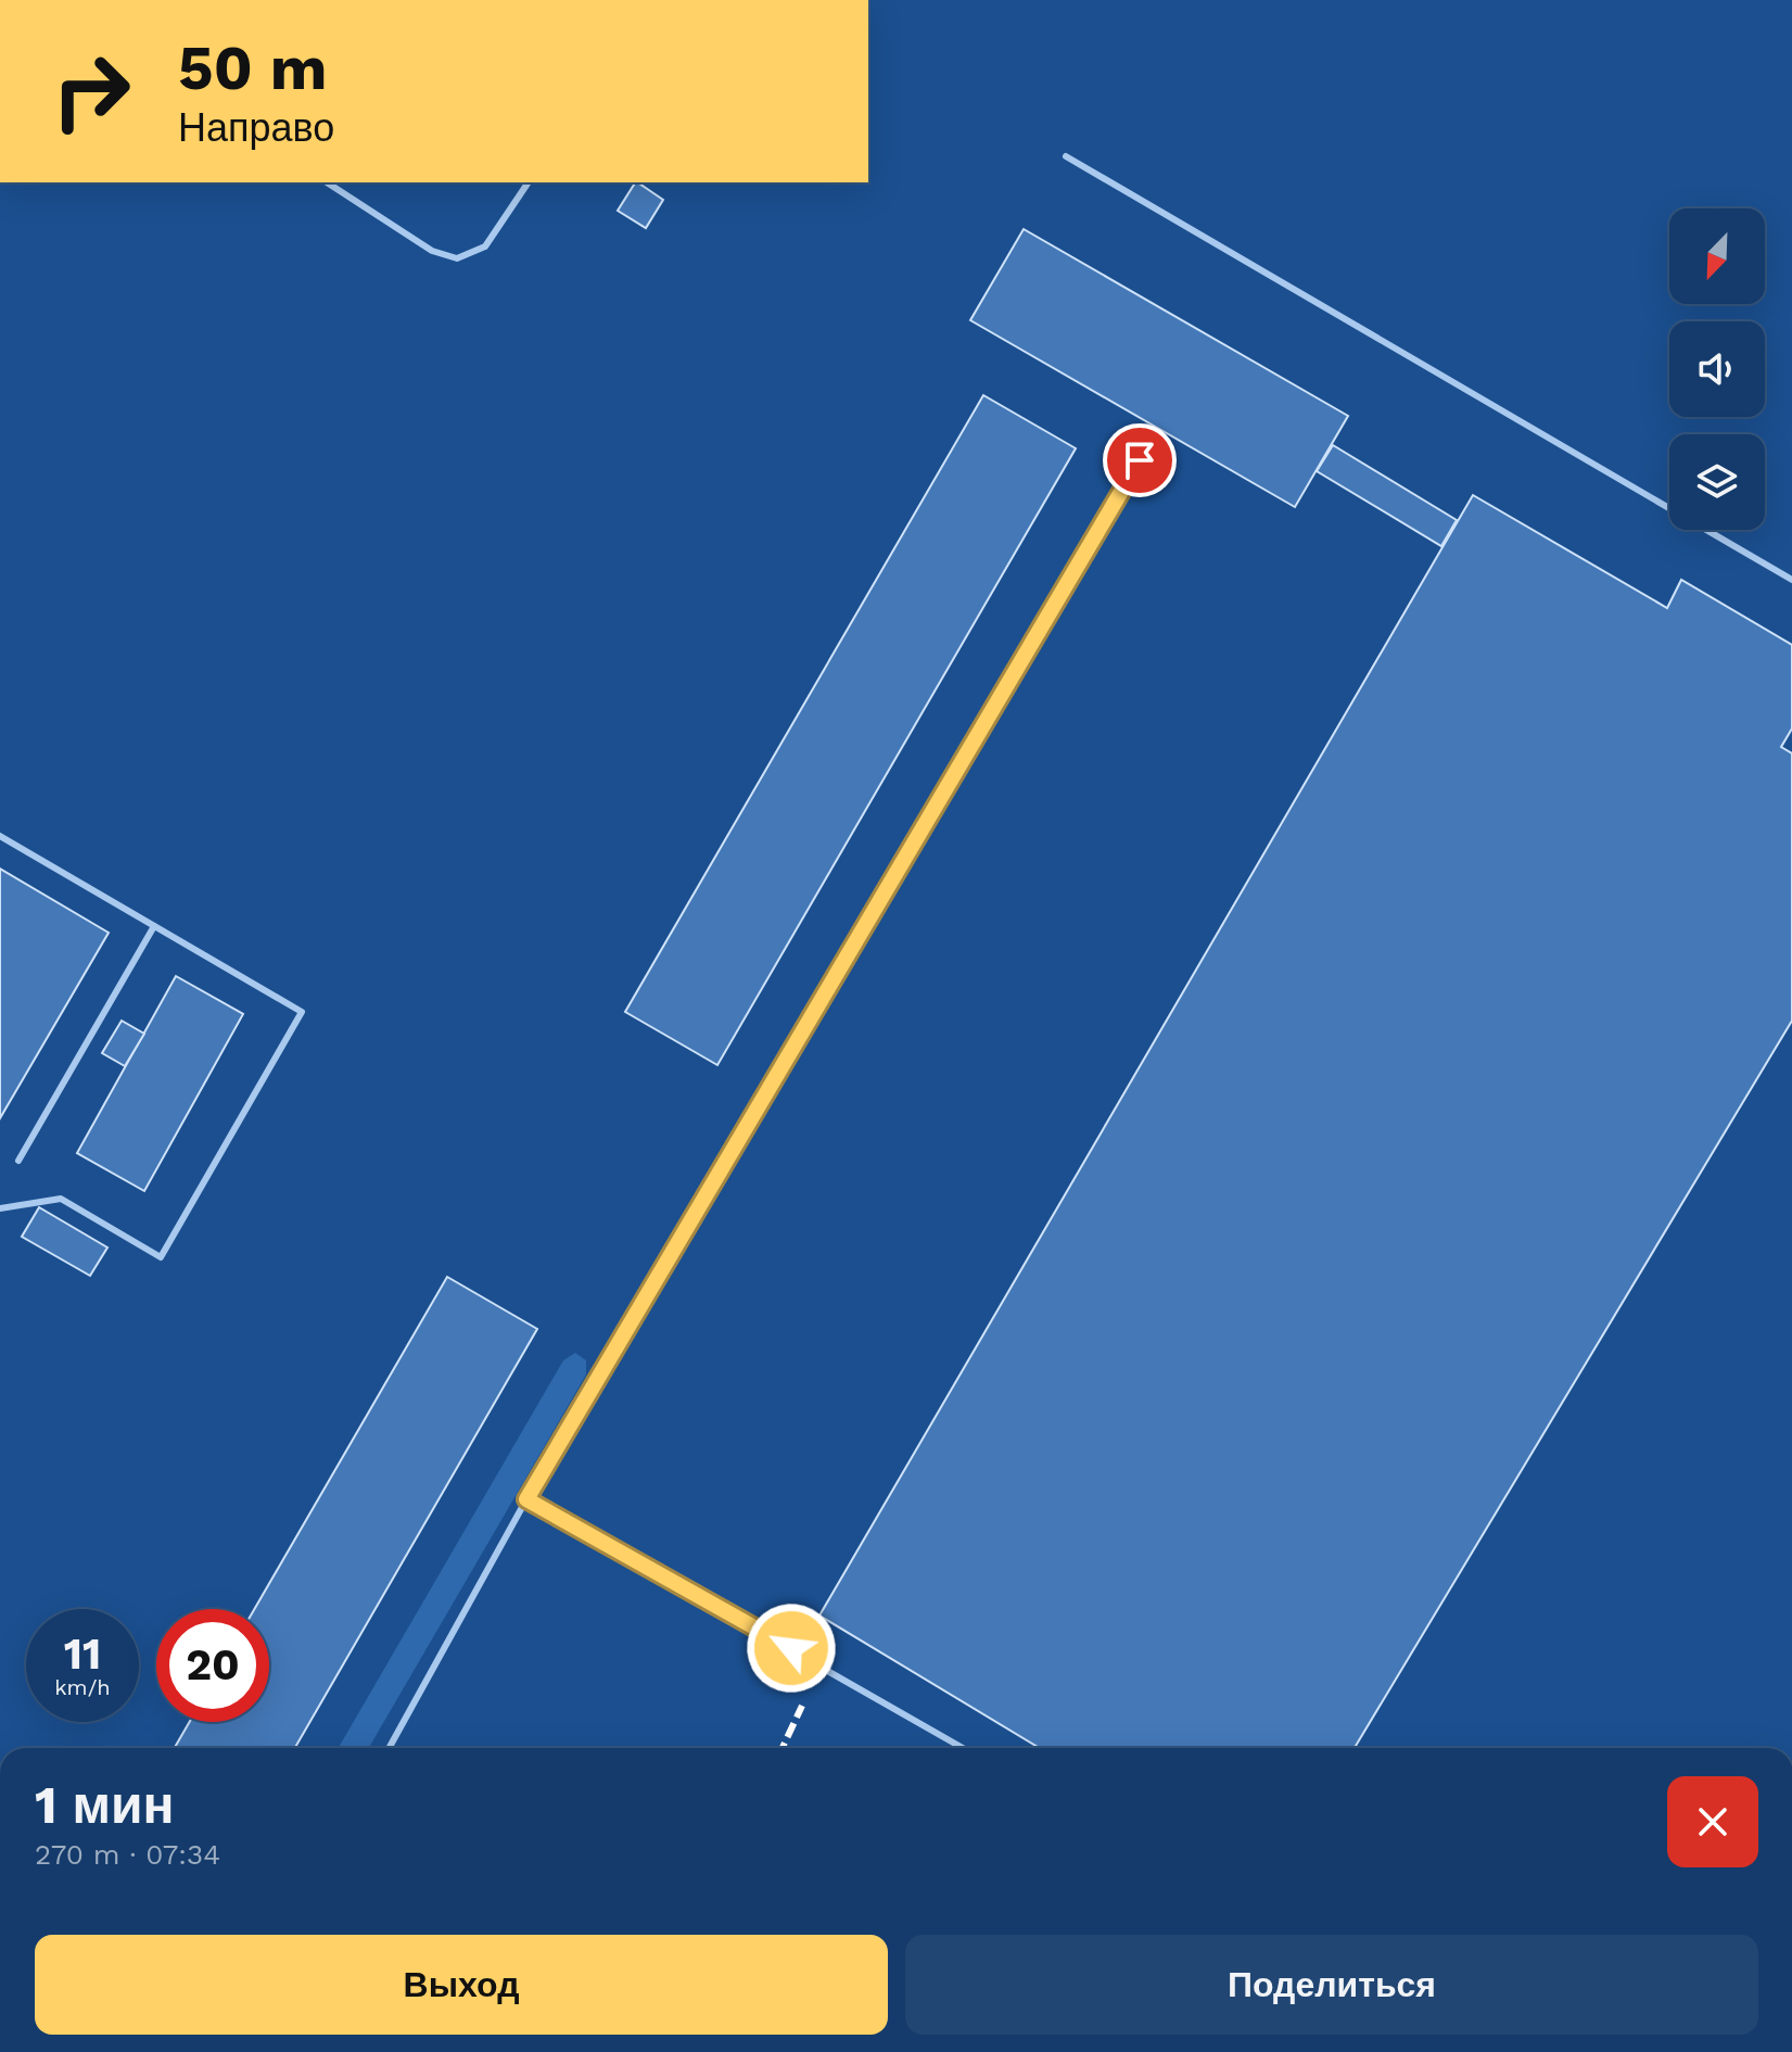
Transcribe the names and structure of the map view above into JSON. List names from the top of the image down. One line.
{"north":"bottom left","page":{"turn":["50 m","Направо"],"speed":"11 km/h","limit":"20","heading":["1 мин","270 m · 07:34"],"buttons":["Выход","Поделиться"]}}
